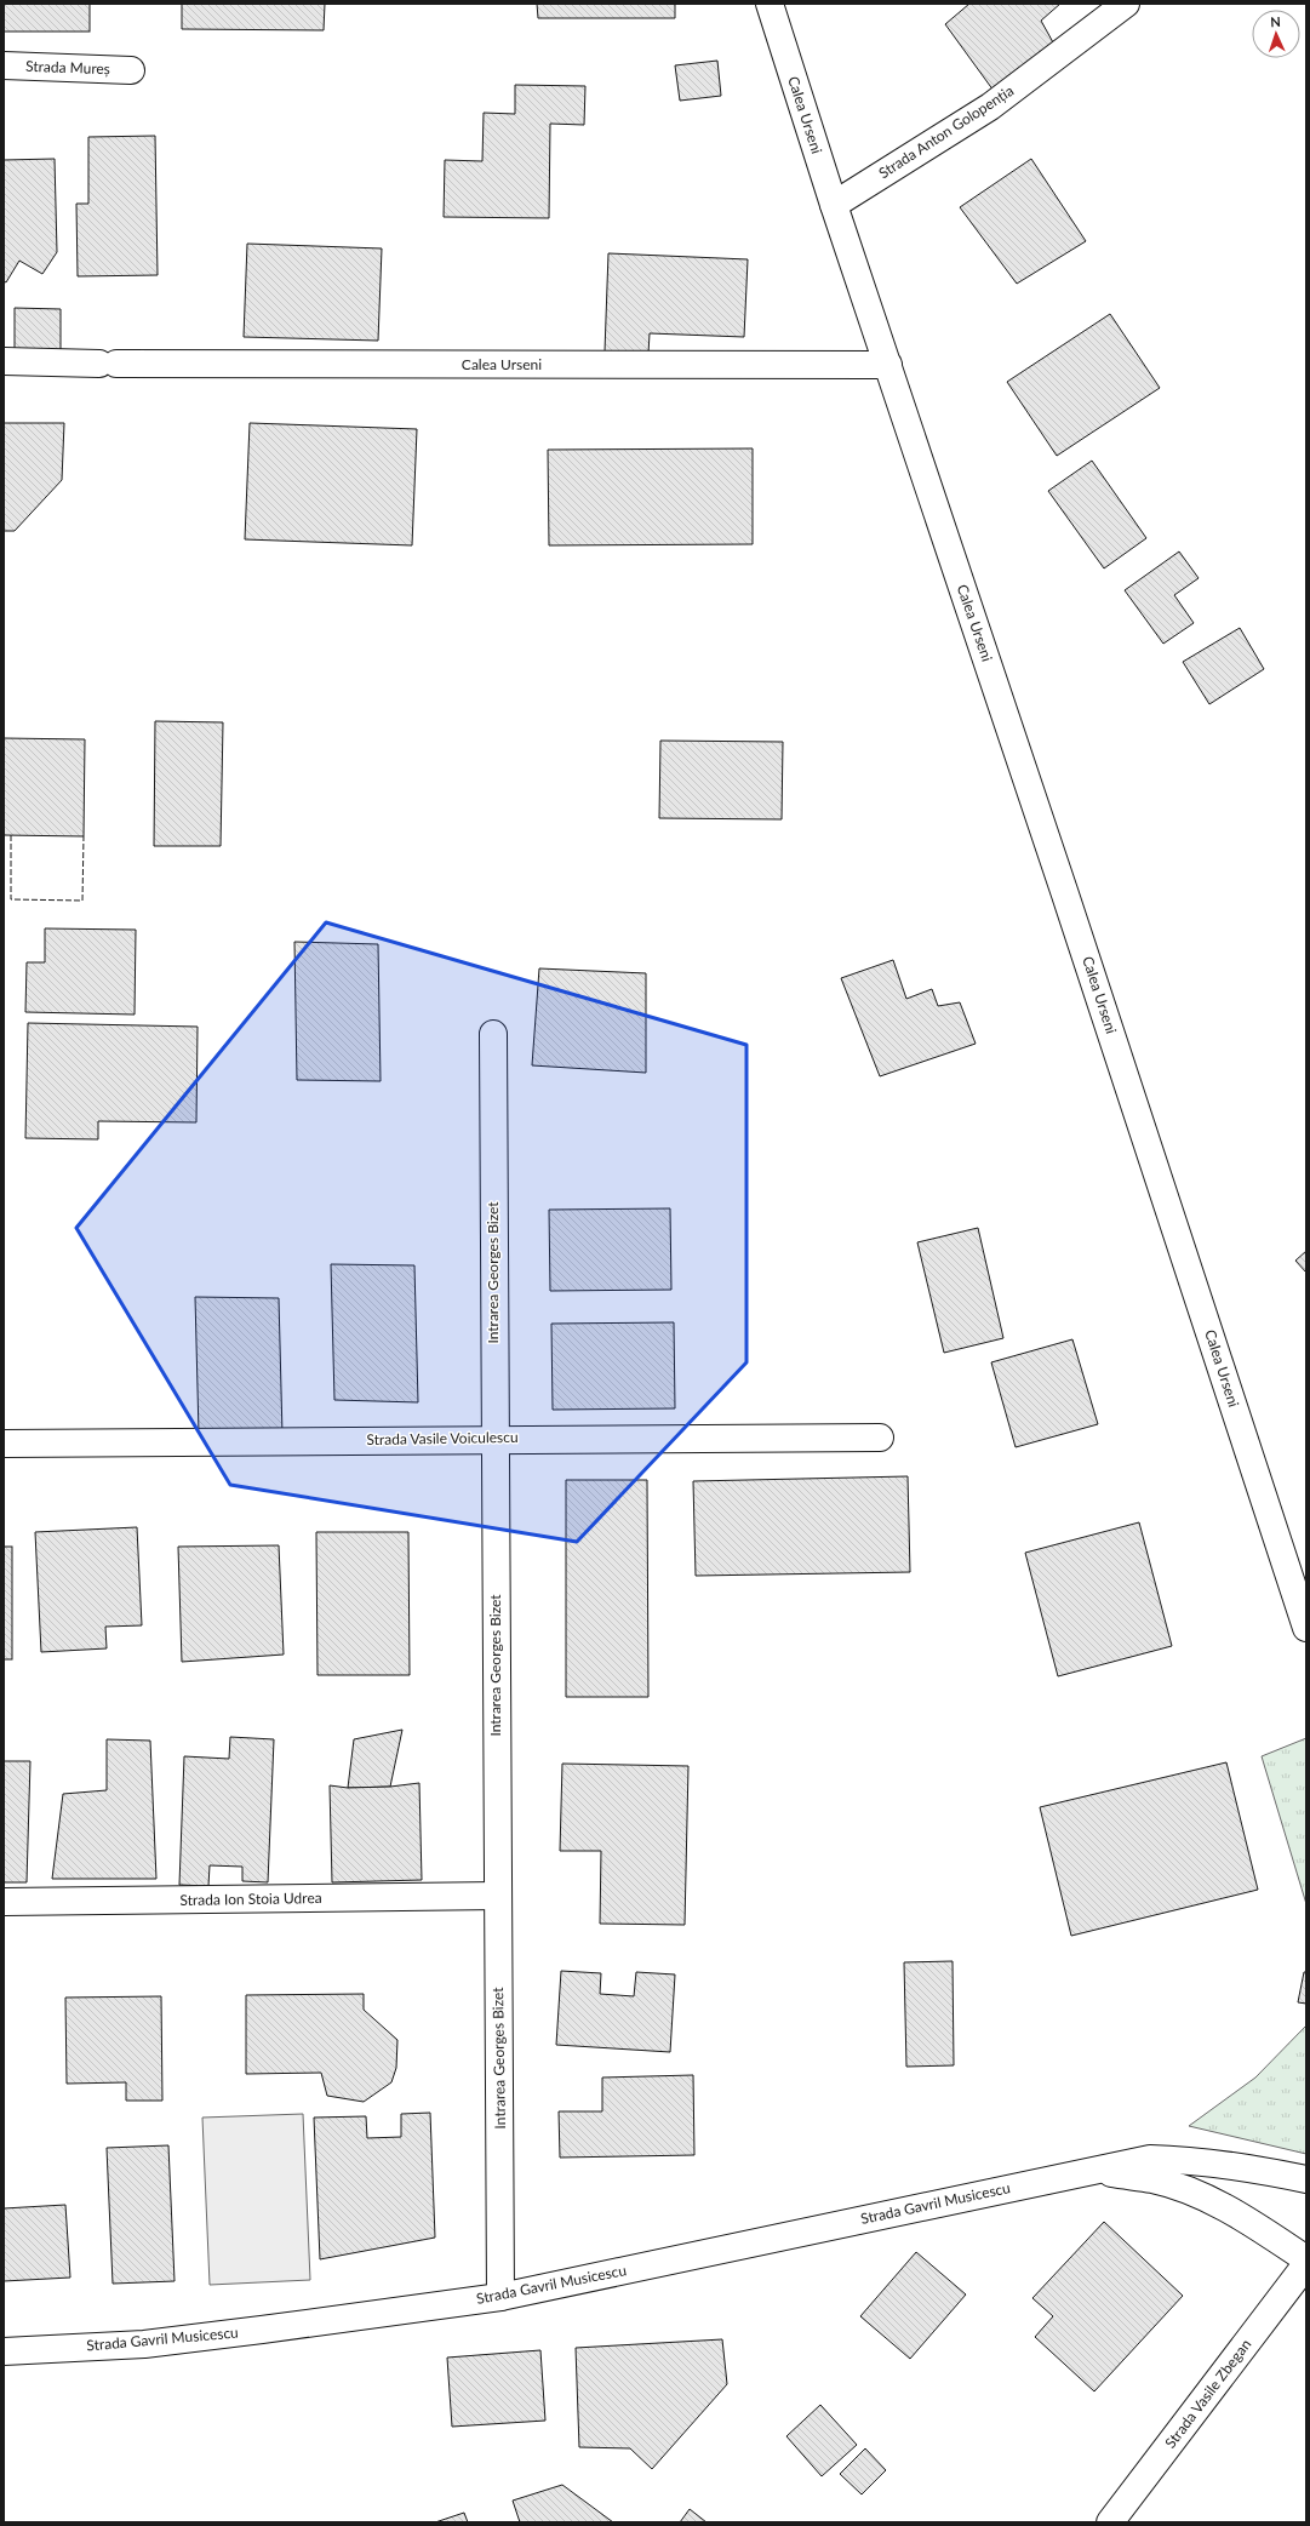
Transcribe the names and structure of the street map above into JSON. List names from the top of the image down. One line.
{"streets":{"street":["Strada Mureș","Calea Urseni","Strada Anton Golopenția","Intrarea Georges Bizet","Strada Vasile Voiculescu","Strada Ion Stoia Udrea","Strada Gavril Musicescu","Strada Vasile Zbegan"]},"crossings":[["Calea Urseni","Strada Anton Golopenția"],["Intrarea Georges Bizet","Strada Vasile Voiculescu"],["Intrarea Georges Bizet","Strada Ion Stoia Udrea"],["Intrarea Georges Bizet","Strada Gavril Musicescu"]],"north":"top"}
